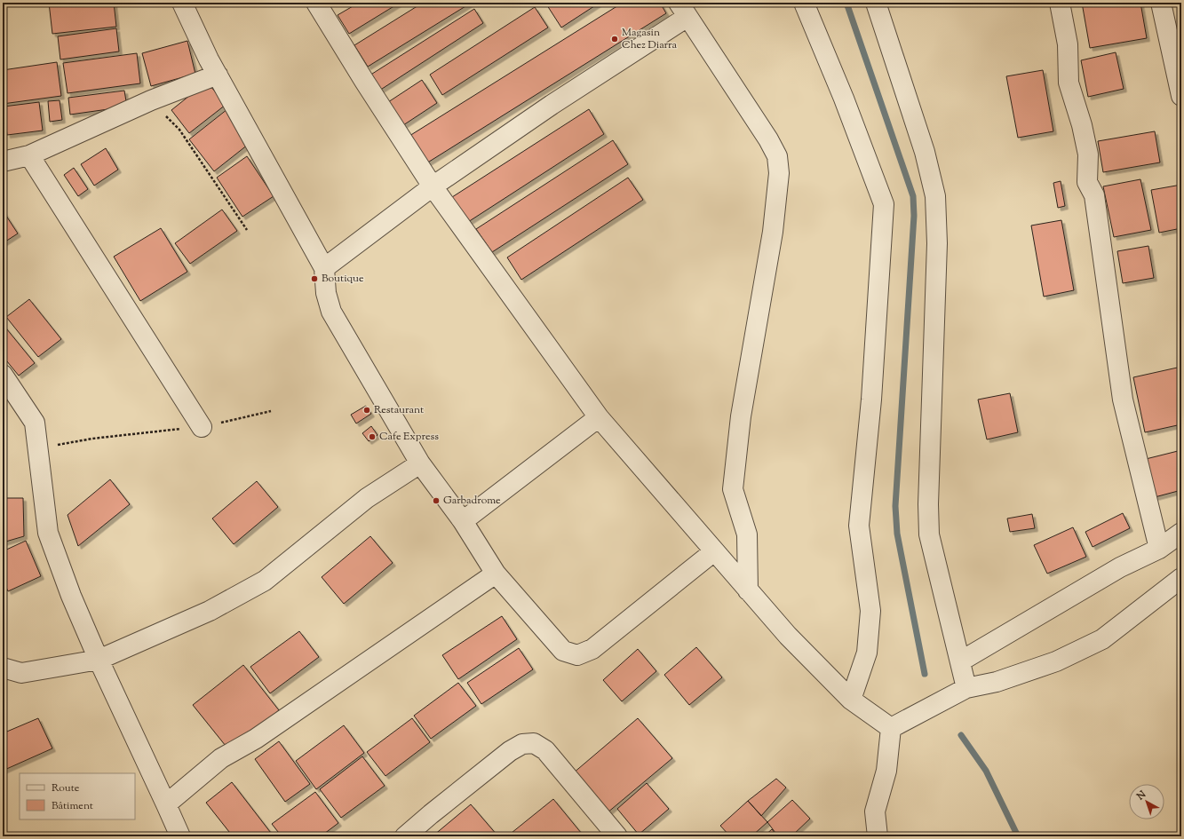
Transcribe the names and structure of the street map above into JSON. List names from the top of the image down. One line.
{"places":["Magasin Chez Diarra","Boutique","Restaurant","Cafe Express","Garbadrome"],"legend":["Route","Bâtiment"],"north":"top left"}
